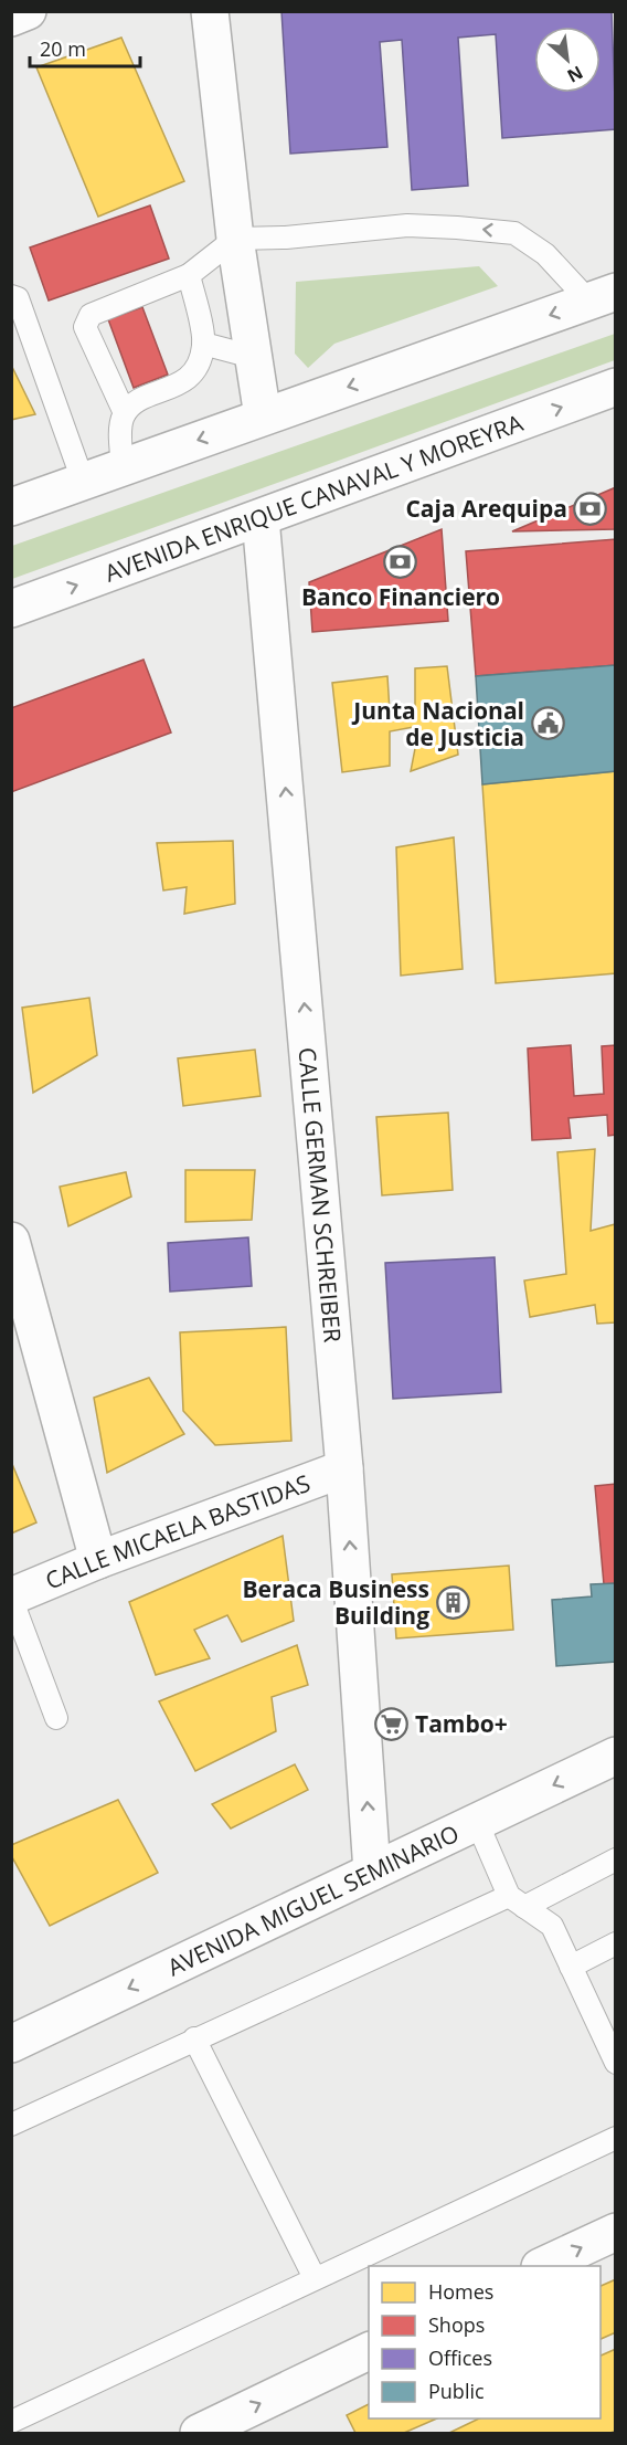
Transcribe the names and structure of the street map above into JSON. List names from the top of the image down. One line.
{"streets":{"street":["AVENIDA ENRIQUE CANAVAL Y MOREYRA","CALLE GERMAN SCHREIBER","CALLE MICAELA BASTIDAS","AVENIDA MIGUEL SEMINARIO"]},"crossings":[["AVENIDA ENRIQUE CANAVAL Y MOREYRA","CALLE GERMAN SCHREIBER"],["CALLE GERMAN SCHREIBER","CALLE MICAELA BASTIDAS"],["CALLE GERMAN SCHREIBER","AVENIDA MIGUEL SEMINARIO"]],"one_way":["CALLE GERMAN SCHREIBER","AVENIDA MIGUEL SEMINARIO"],"places":{"bank":["Caja Arequipa","Banco Financiero"],"public building":["Junta Nacional de Justicia"],"building":["Beraca Business Building"],"supermarket":["Tambo+"]},"legend":["Homes","Shops","Offices","Public"],"scale_bar":"20 m","north":"bottom right"}
